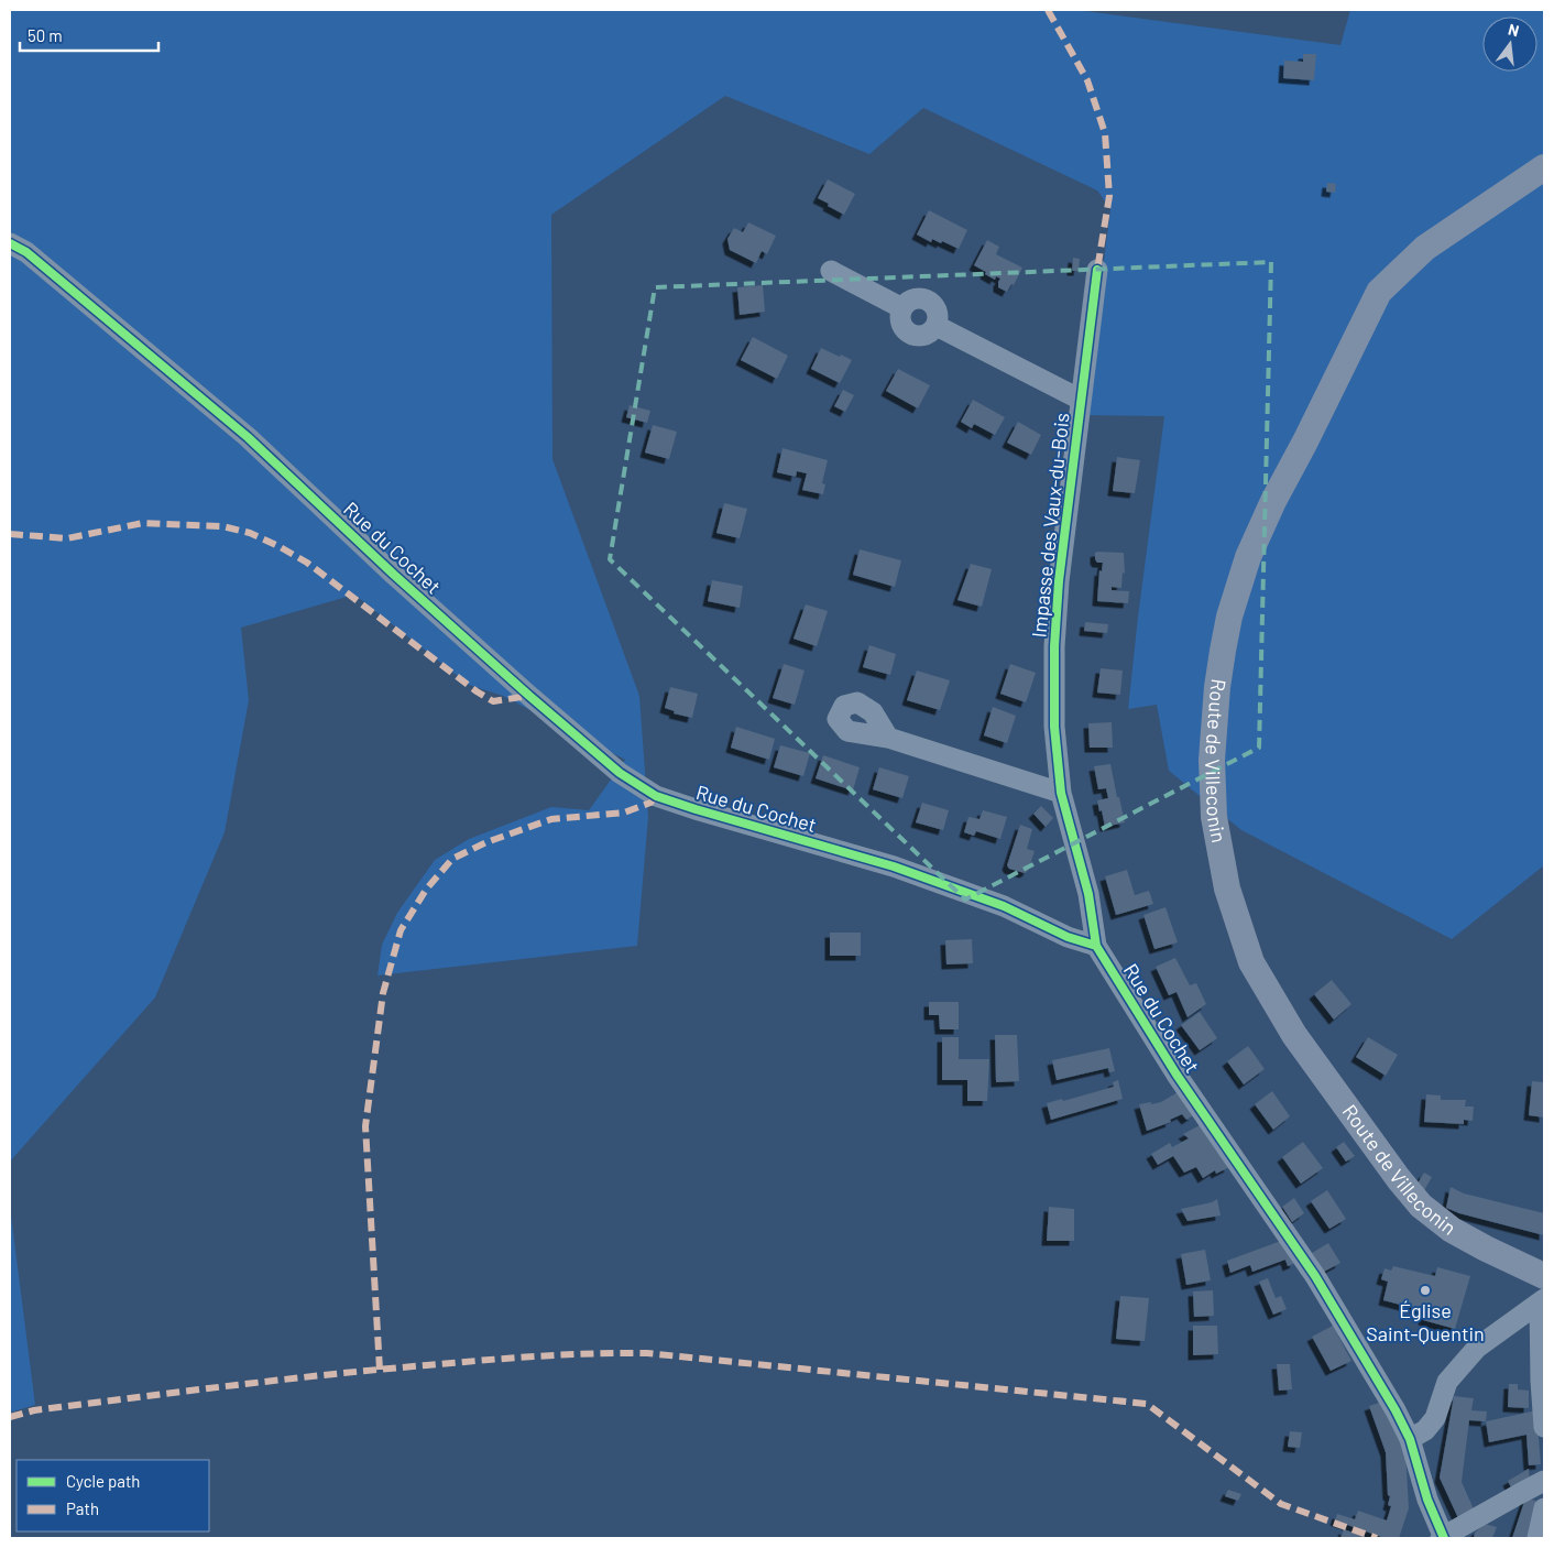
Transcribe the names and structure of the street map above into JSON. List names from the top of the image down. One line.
{"streets":{"main road":["Route de Villeconin"],"street":["Impasse des Vaux-du-Bois","Rue du Cochet"]},"crossings":[["Impasse des Vaux-du-Bois","Rue du Cochet"]],"places":["Église Saint-Quentin"],"legend":["Cycle path","Path"],"scale_bar":"50 m","north":"top"}
